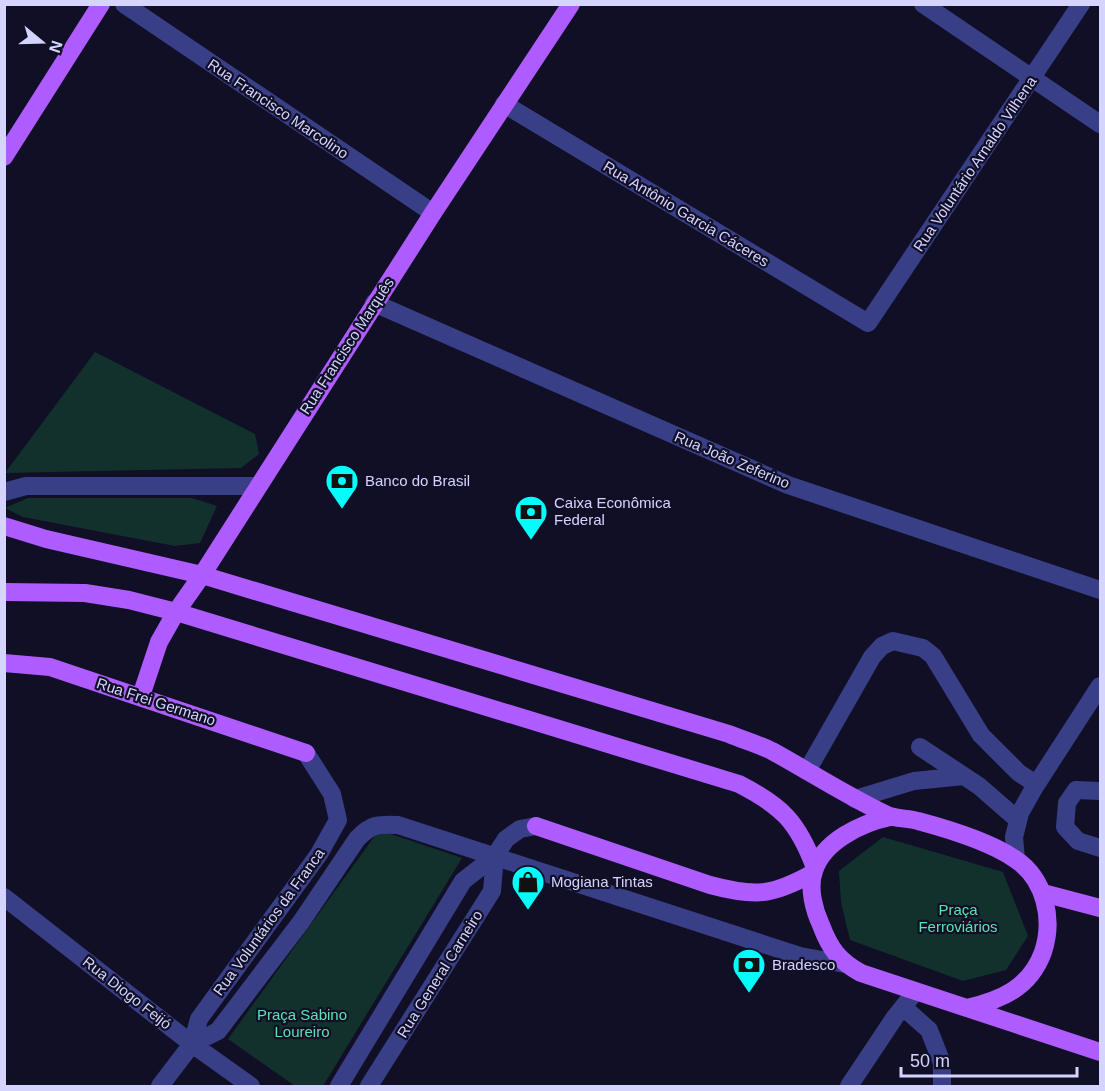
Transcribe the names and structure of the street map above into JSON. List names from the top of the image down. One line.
{"streets":{"main road":["Rua Francisco Marquês","Rua Frei Germano"],"street":["Rua Francisco Marcolino","Rua Voluntário Arnaldo Vilhena","Rua Antônio Garcia Cáceres","Rua João Zeferino","Rua Voluntários da Franca","Rua General Carneiro","Rua Diogo Feijó"]},"crossings":[["Rua Francisco Marcolino","Rua Francisco Marquês"],["Rua Voluntário Arnaldo Vilhena","Rua Antônio Garcia Cáceres"],["Rua Antônio Garcia Cáceres","Rua Francisco Marquês"],["Rua Francisco Marquês","Rua João Zeferino"],["Rua Francisco Marquês","Rua Frei Germano"],["Rua Voluntários da Franca","Rua Diogo Feijó"]],"parks":["Praça Ferroviários","Praça Sabino Loureiro"],"places":{"bank":["Banco do Brasil","Caixa Econômica Federal","Bradesco"],"shop":["Mogiana Tintas"]},"scale_bar":"50 m","north":"right"}
